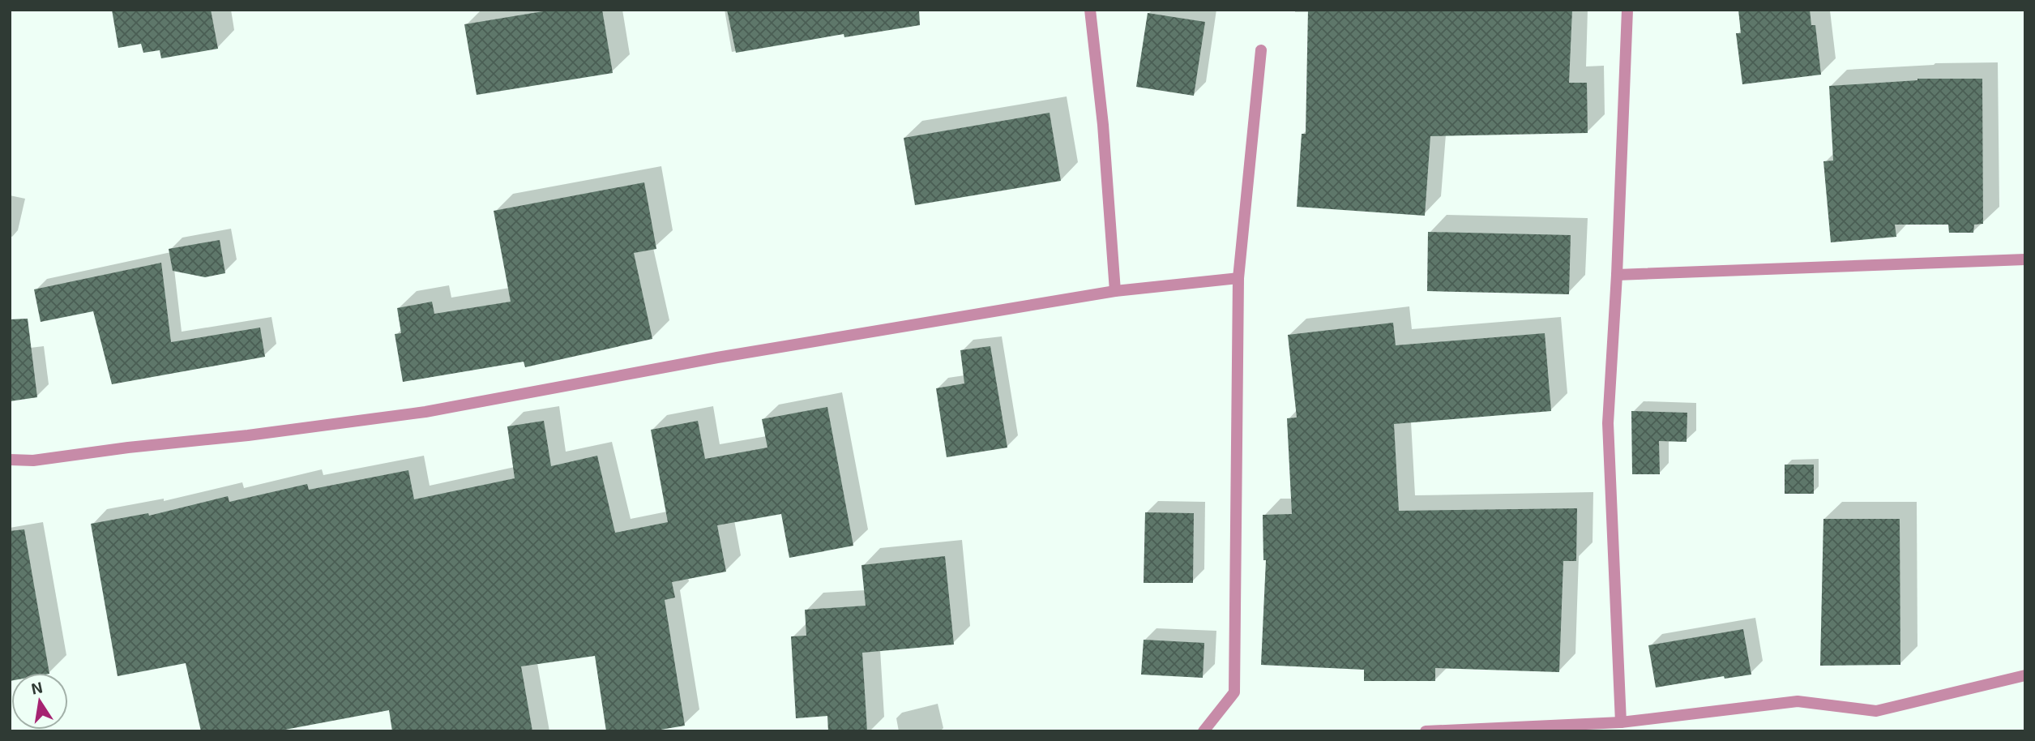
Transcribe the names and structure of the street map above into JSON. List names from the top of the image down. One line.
{"north":"top"}
